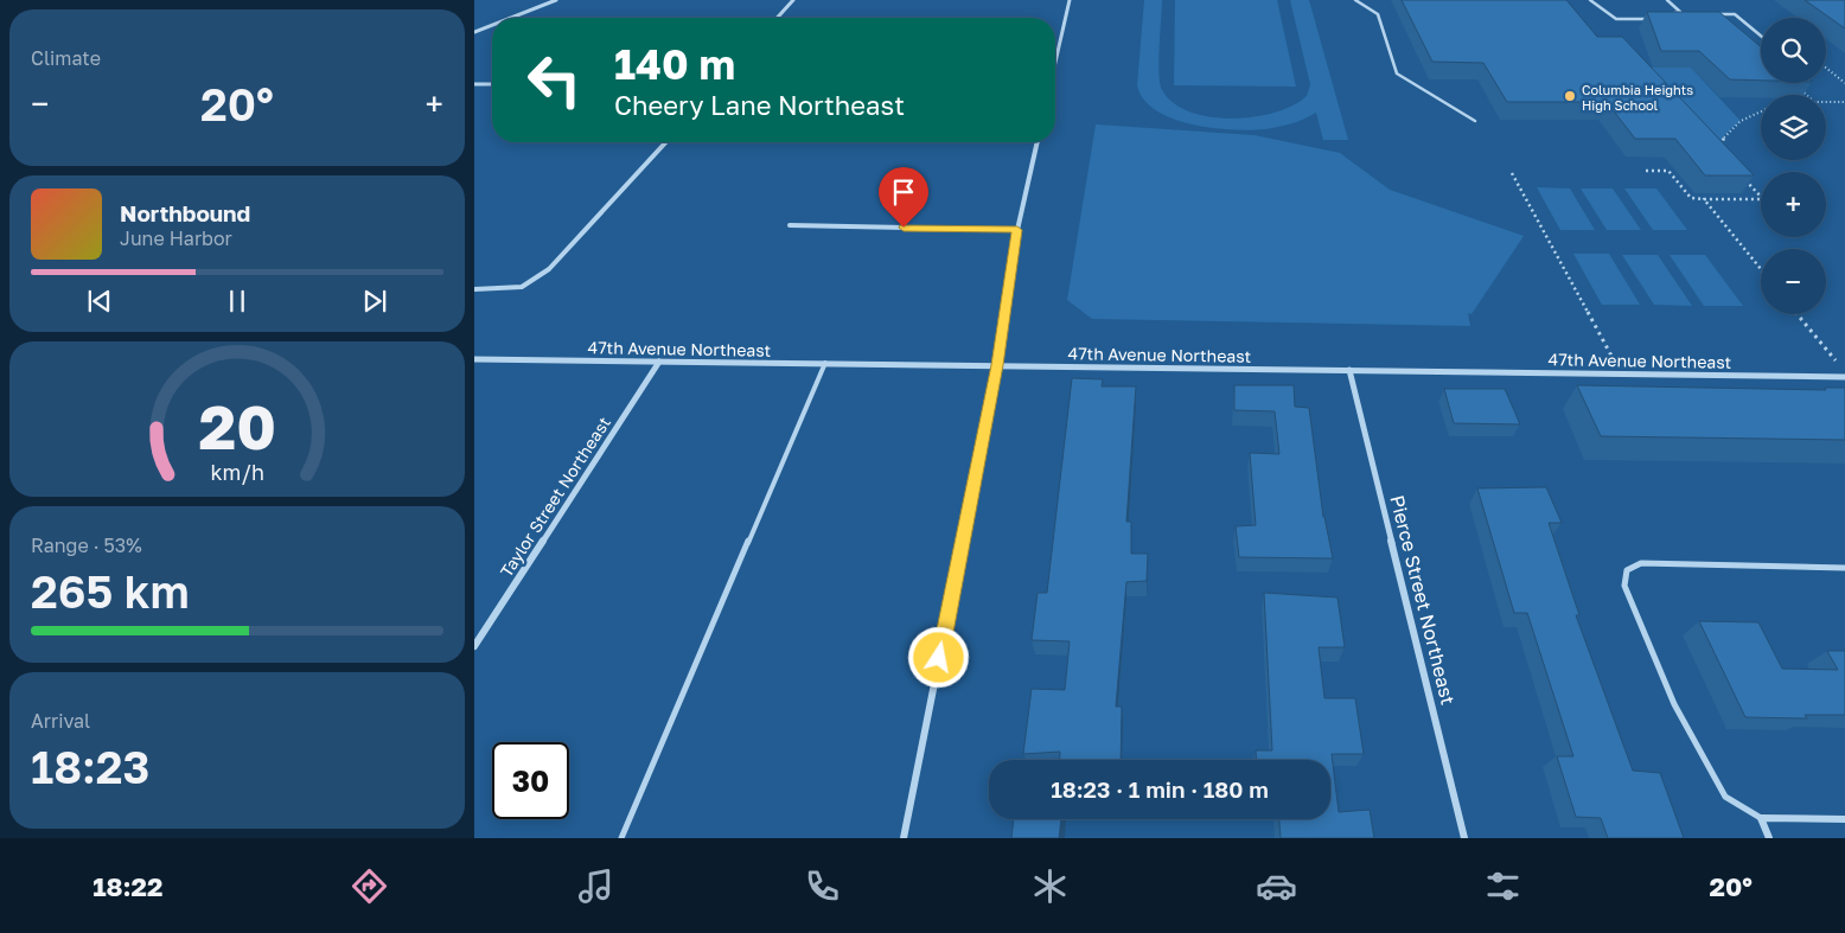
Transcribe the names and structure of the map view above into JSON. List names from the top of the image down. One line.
{"streets":{"street":["47th Avenue Northeast","Taylor Street Northeast","Pierce Street Northeast"]},"crossings":[["47th Avenue Northeast","Taylor Street Northeast"],["47th Avenue Northeast","Pierce Street Northeast"]],"places":["Columbia Heights High School"],"page":{"tile":["Climate",["Range · 53%","265 km"],["Arrival","18:23"]],"map_buttons":["+","−"],"turn":["140 m","Cheery Lane Northeast"],"heat":["−","20°","+"],"song":["Northbound","June Harbor"],"limit":"30","trip":"18:23 · 1 min · 180 m","tabs":["18:22","20°"],"gauge":["20","km/h"]}}
